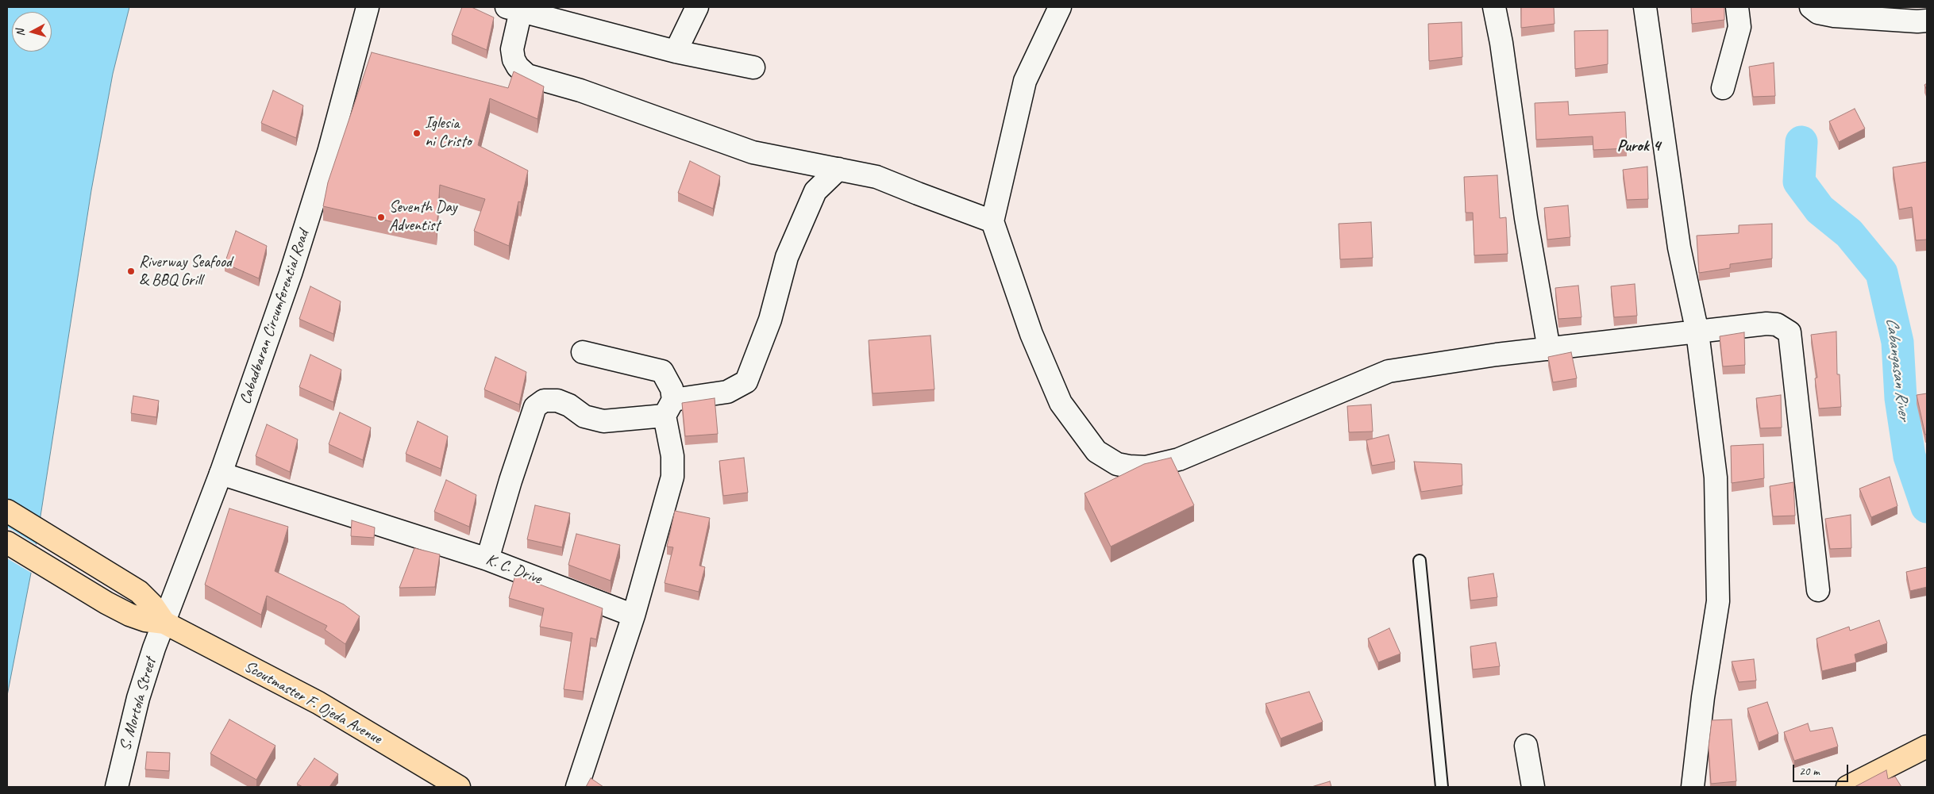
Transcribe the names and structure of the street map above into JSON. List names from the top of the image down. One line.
{"streets":{"highway":["Scoutmaster F. Ojeda Avenue"],"street":["Cabadbaran Circumferential Road","K. C. Drive","S. Mortola Street"]},"crossings":[["Cabadbaran Circumferential Road","K. C. Drive"],["Cabadbaran Circumferential Road","Scoutmaster F. Ojeda Avenue"],["Cabadbaran Circumferential Road","S. Mortola Street"],["Scoutmaster F. Ojeda Avenue","S. Mortola Street"]],"districts":["Purok 4"],"water":["Cabangasan River"],"places":["Iglesia ni Cristo","Seventh Day Adventist","Riverway Seafood & BBQ Grill"],"scale_bar":"20 m","north":"left"}
